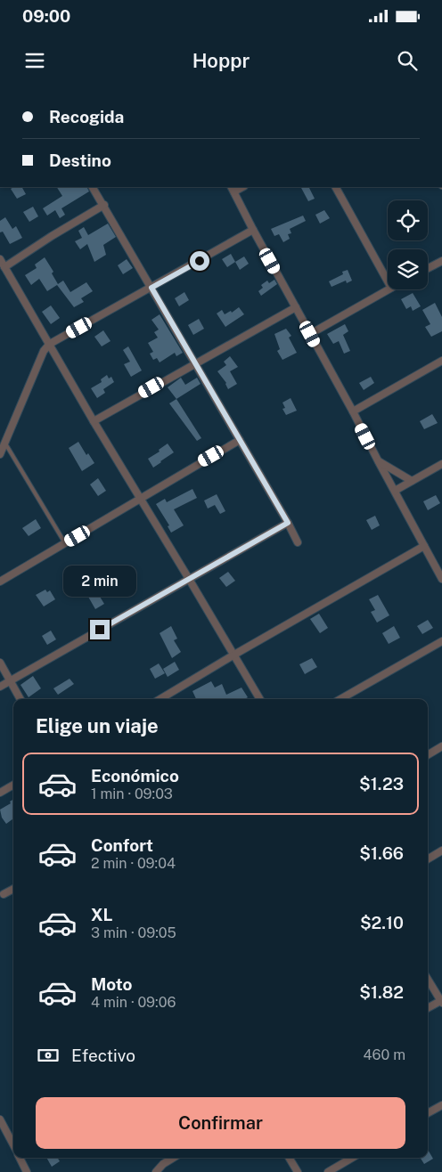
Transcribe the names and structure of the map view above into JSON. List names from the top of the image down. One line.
{"page":{"status":"09:00","header":"Hoppr","banner":["Recogida","Destino"],"bubble":"2 min","heading":"Elige un viaje","list":[{"name":"Económico","note":"1 min · 09:03","value":"$1.23"},{"name":"Confort","note":"2 min · 09:04","value":"$1.66"},{"name":"XL","note":"3 min · 09:05","value":"$2.10"},{"name":"Moto","note":"4 min · 09:06","value":"$1.82"}],"pay":["Efectivo","460 m"],"buttons":"Confirmar"}}
